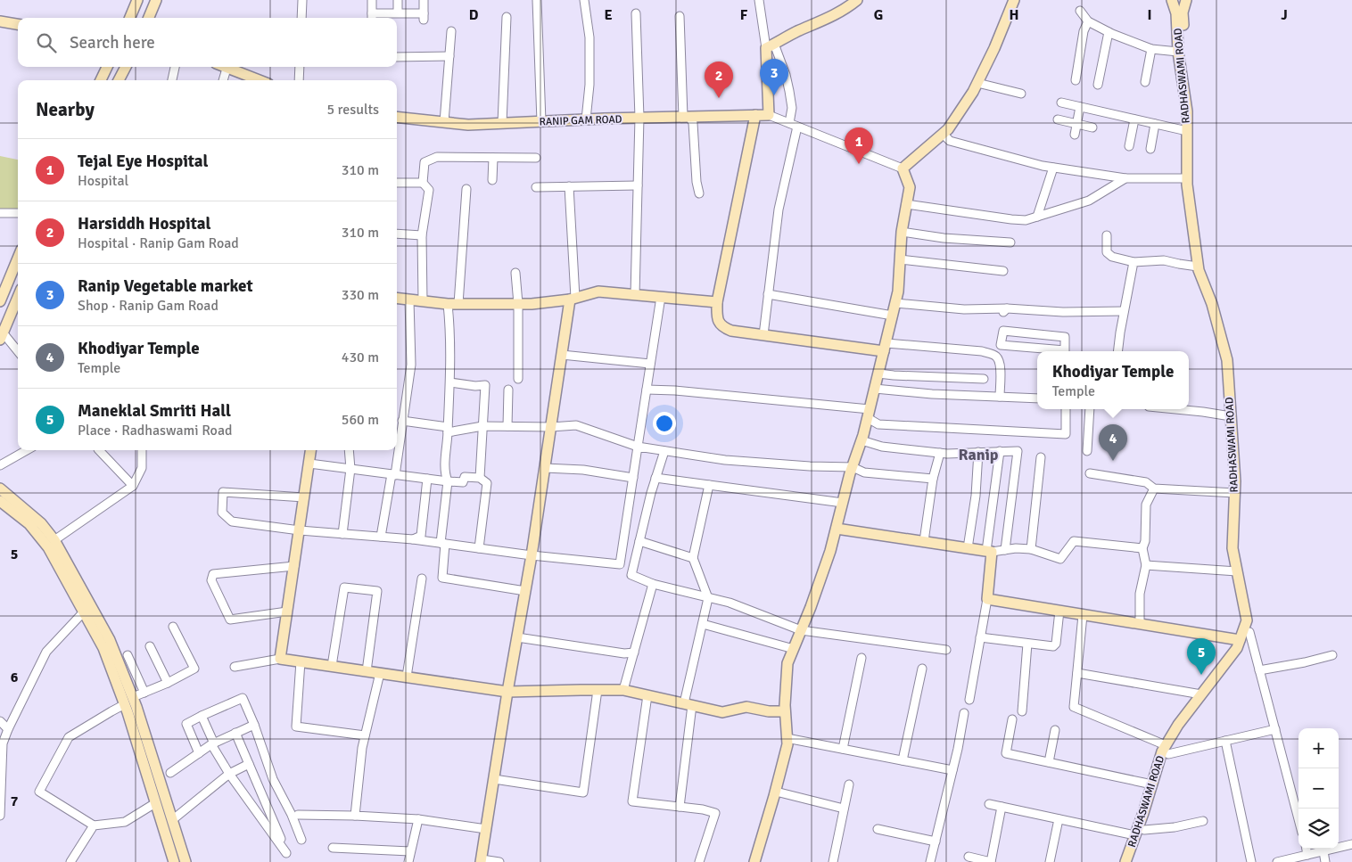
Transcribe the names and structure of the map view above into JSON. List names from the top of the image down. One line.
{"streets":{"street":["RADHASWAMI ROAD","RANIP GAM ROAD"]},"districts":["Ranip"],"page":{"search":"Search here","pins":["3","2","1","4","5"],"heading":["Nearby","5 results"],"list":[{"mark":"1","name":"Tejal Eye Hospital","note":"Hospital","value":"310 m"},{"mark":"2","name":"Harsiddh Hospital","note":"Hospital · Ranip Gam Road","value":"310 m"},{"mark":"3","name":"Ranip Vegetable market","note":"Shop · Ranip Gam Road","value":"330 m"},{"mark":"4","name":"Khodiyar Temple","note":"Temple","value":"430 m"},{"mark":"5","name":"Maneklal Smriti Hall","note":"Place · Radhaswami Road","value":"560 m"}],"popup":["Khodiyar Temple","Temple"],"map_buttons":["+","−"]},"grid":{"columns":["D","E","F","G","H","I","J"],"rows":["5","6","7"]}}
